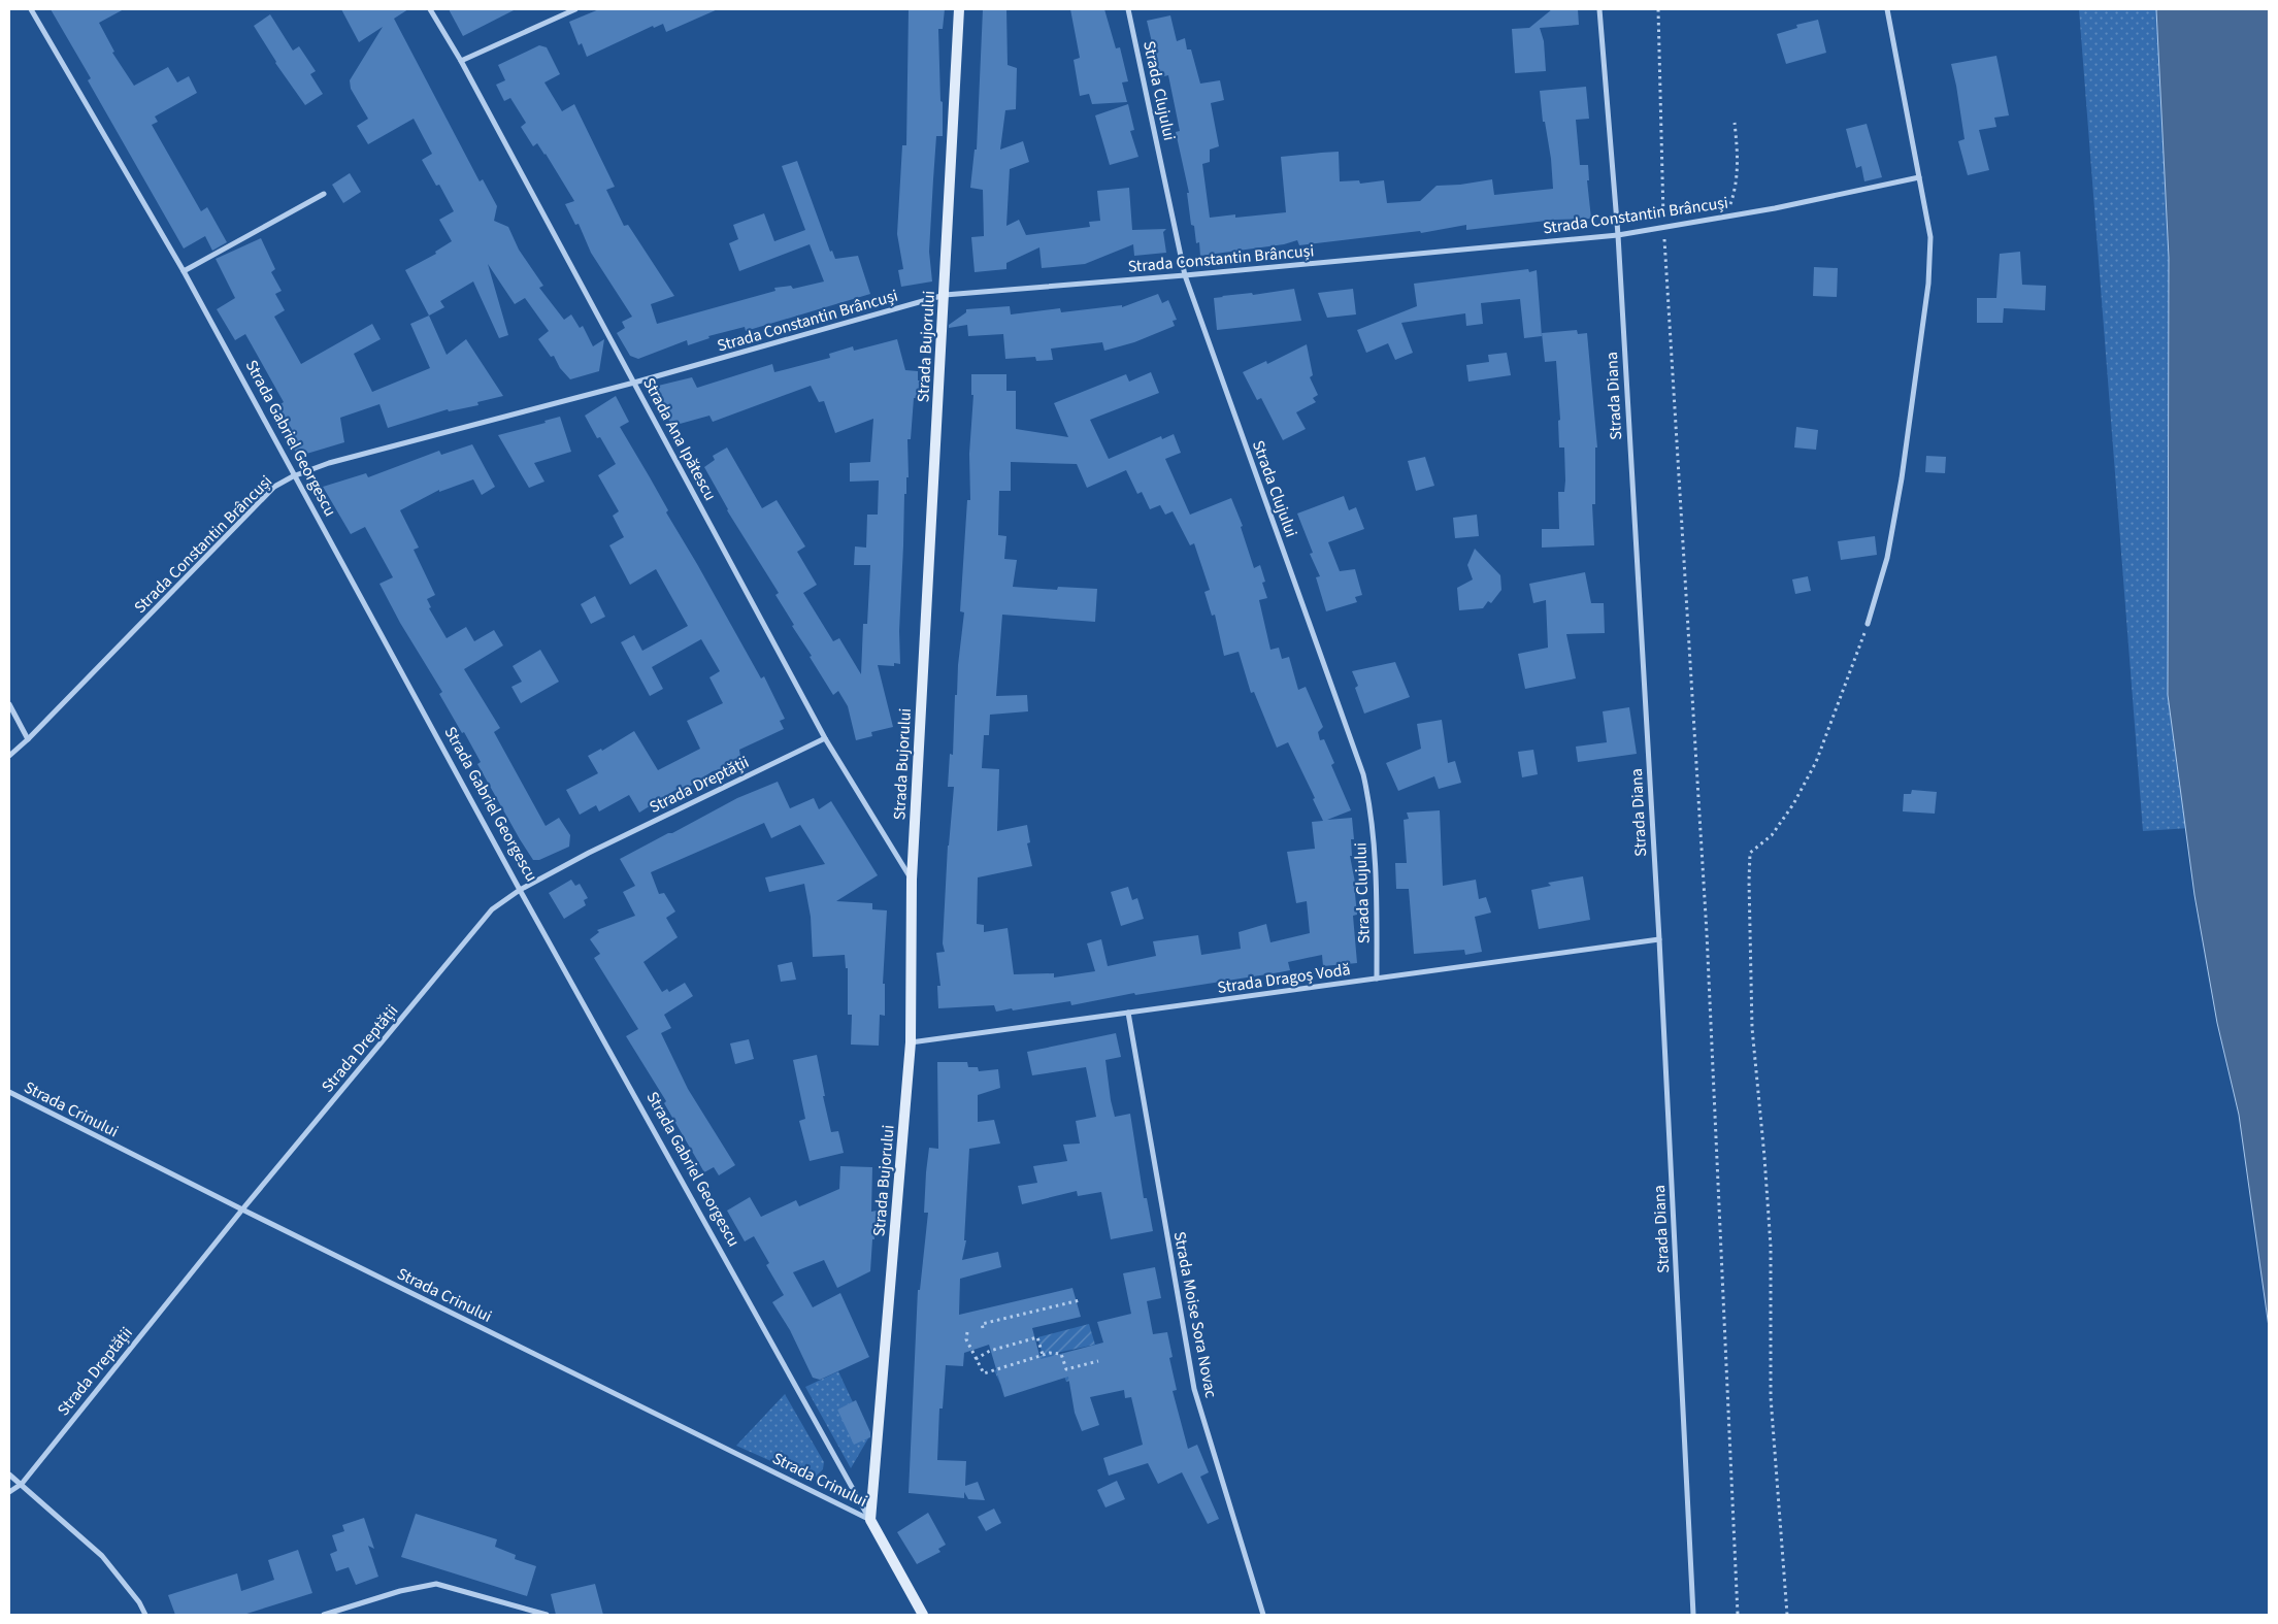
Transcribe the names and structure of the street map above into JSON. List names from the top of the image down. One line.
{"streets":{"street":["Strada Clujului","Strada Constantin Brâncuși","Strada Bujorului","Strada Diana","Strada Gabriel Georgescu","Strada Ana Ipătescu","Strada Dreptății","Strada Dragoș Vodă","Strada Crinului","Strada Moise Sora Novac"]},"crossings":[["Strada Clujului","Strada Constantin Brâncuși"],["Strada Clujului","Strada Dragoș Vodă"],["Strada Constantin Brâncuși","Strada Bujorului"],["Strada Constantin Brâncuși","Strada Diana"],["Strada Constantin Brâncuși","Strada Gabriel Georgescu"],["Strada Constantin Brâncuși","Strada Ana Ipătescu"],["Strada Bujorului","Strada Gabriel Georgescu"],["Strada Bujorului","Strada Ana Ipătescu"],["Strada Bujorului","Strada Dragoș Vodă"],["Strada Bujorului","Strada Crinului"],["Strada Diana","Strada Dragoș Vodă"],["Strada Gabriel Georgescu","Strada Dreptății"],["Strada Gabriel Georgescu","Strada Crinului"],["Strada Ana Ipătescu","Strada Dreptății"],["Strada Dreptății","Strada Crinului"],["Strada Dragoș Vodă","Strada Moise Sora Novac"]]}
